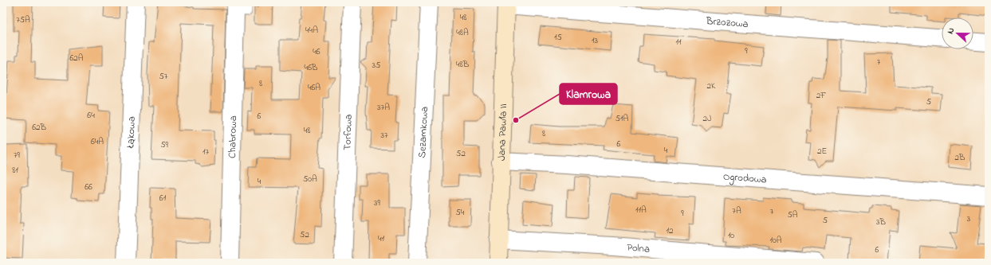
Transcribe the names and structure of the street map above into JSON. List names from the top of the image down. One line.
{"streets":{"street":["Brzozowa","Łąkowa","Torfowa","Jana Pawła II","Sezamkowa","Chabrowa","Ogrodowa","Polna"]},"crossings":[["Brzozowa","Jana Pawła II"],["Jana Pawła II","Ogrodowa"],["Jana Pawła II","Polna"]],"places":["Klamrowa"],"house_numbers":["48","75A","44A","48A","15","13","11","9","46","62A","7","48B","35","46B","57","8","2K","46A","2F","5","37A","64","6","51A","2J","62B","48","8","37","64A","6","59","4","2E","17","52","79","2B","81","50A","4","66","61","39","11A","7A","7","54","9","5A","3","5","3B","12","52","10","41","10A","6"],"north":"left"}
